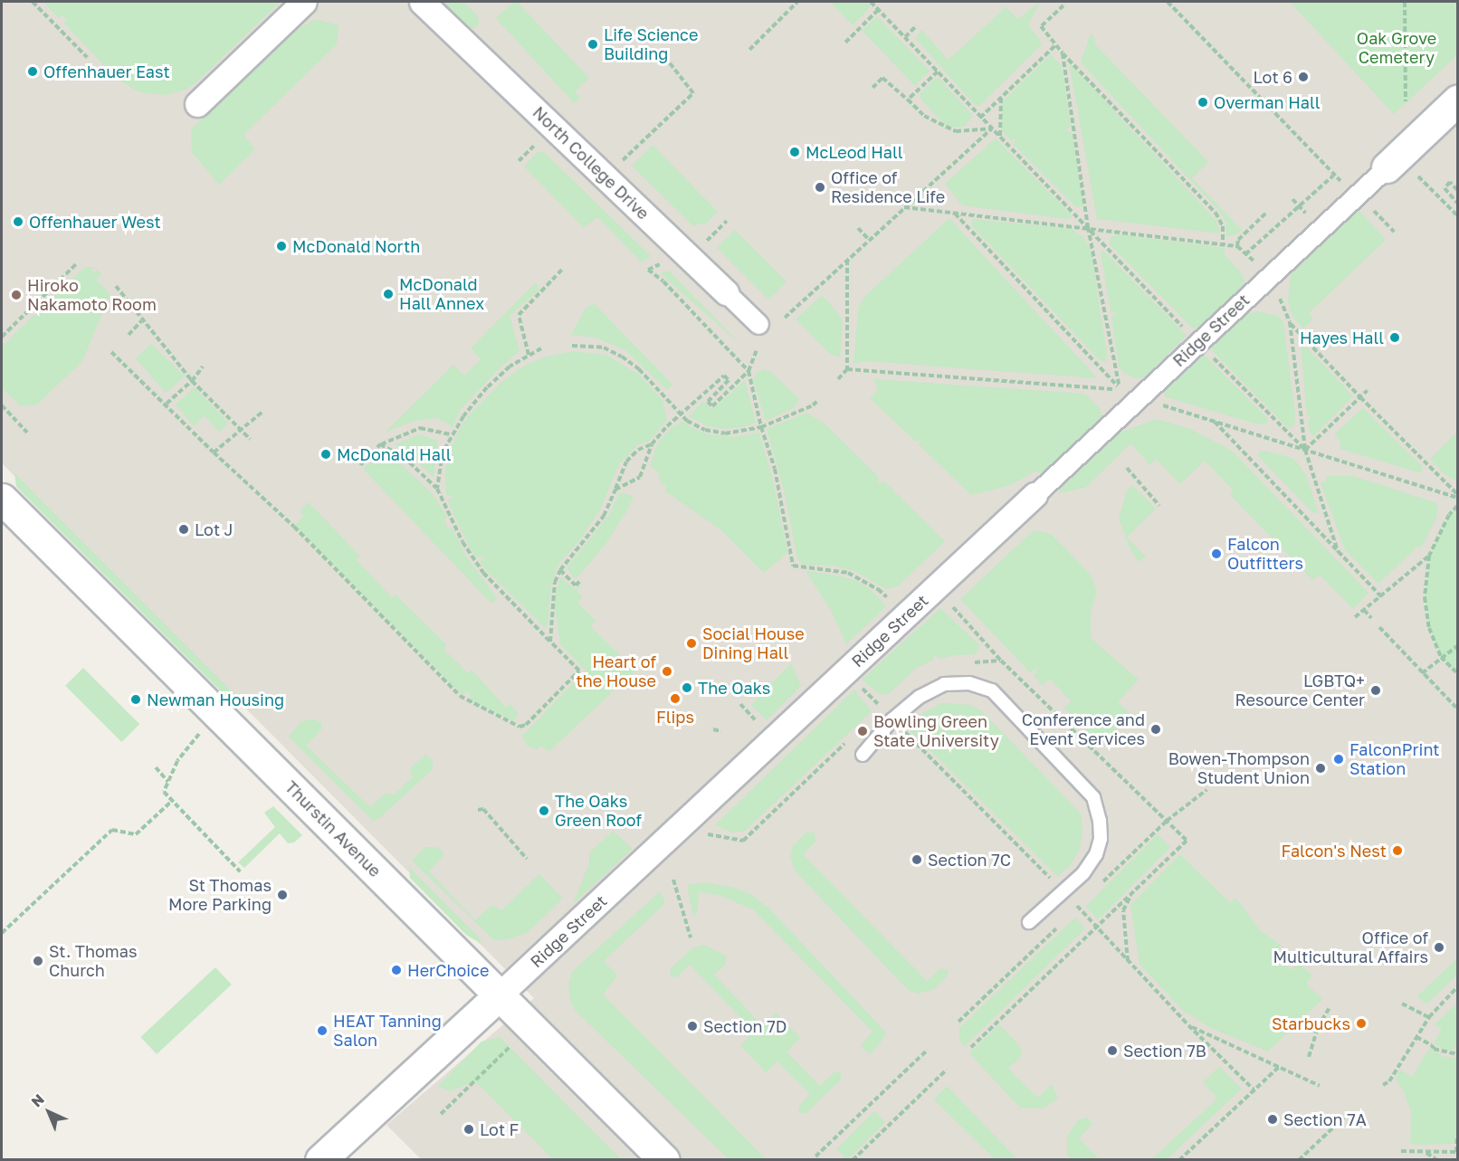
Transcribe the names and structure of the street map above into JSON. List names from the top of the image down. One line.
{"streets":{"street":["North College Drive","Ridge Street","Thurstin Avenue"]},"crossings":[["Ridge Street","Thurstin Avenue"]],"parks":["Oak Grove Cemetery"],"places":["Life Science Building","Offenhauer East","Lot 6","Overman Hall","McLeod Hall","Office of Residence Life","Offenhauer West","McDonald North","McDonald Hall Annex","Hiroko Nakamoto Room","Hayes Hall","McDonald Hall","Lot J","Falcon Outfitters","Social House Dining Hall","Heart of the House","The Oaks","LGBTQ+ Resource Center","Flips","Newman Housing","Conference and Event Services","Bowling Green State University","FalconPrint Station","Bowen-Thompson Student Union","The Oaks Green Roof","Falcon's Nest","Section 7C","St Thomas More Parking","Office of Multicultural Affairs","St. Thomas Church","HerChoice","Starbucks","Section 7D","HEAT Tanning Salon","Section 7B","Section 7A","Lot F"],"north":"top left"}
